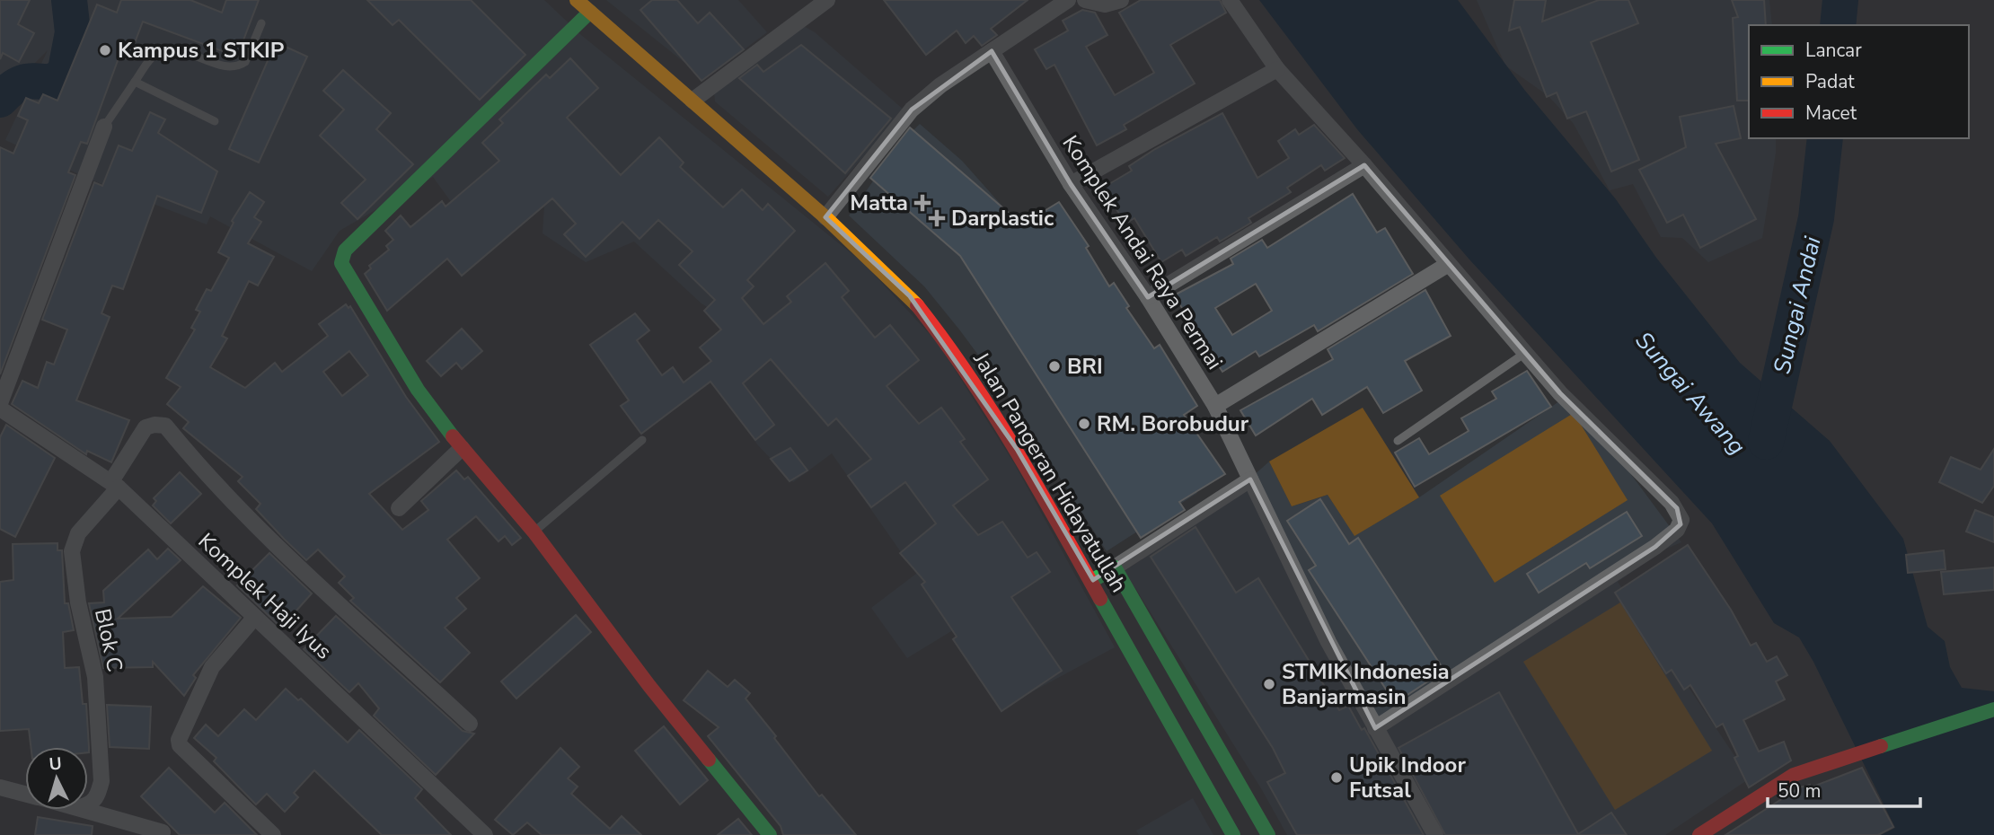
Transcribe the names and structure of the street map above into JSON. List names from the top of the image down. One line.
{"streets":{"street":["Komplek Andai Raya Permai","Jalan Pangeran Hidayatullah","Komplek Haji Iyus","Blok C"]},"crossings":[["Komplek Haji Iyus","Blok C"]],"water":["Sungai Andai","Sungai Awang"],"places":{"other":["Kampus 1 STKIP","BRI","RM. Borobudur","STMIK Indonesia Banjarmasin","Upik Indoor Futsal"],"health":["Matta","Darplastic"]},"legend":["Lancar","Padat","Macet"],"scale_bar":"50 m","north":"top"}
